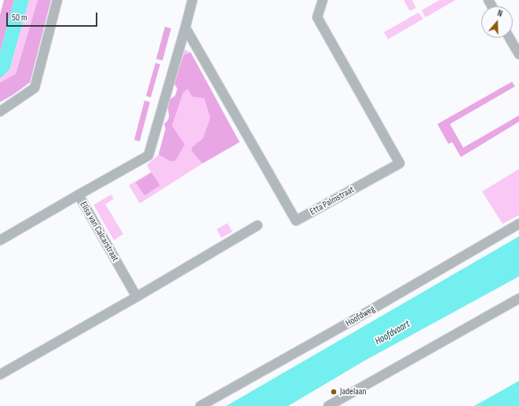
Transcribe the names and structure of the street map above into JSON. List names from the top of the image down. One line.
{"streets":{"street":["Etta Palmstraat","Elisa van Calcarstraat","Hoofdweg"]},"water":["Hoofdvaart"],"places":["Jadelaan"],"scale_bar":"50 m","north":"top"}
